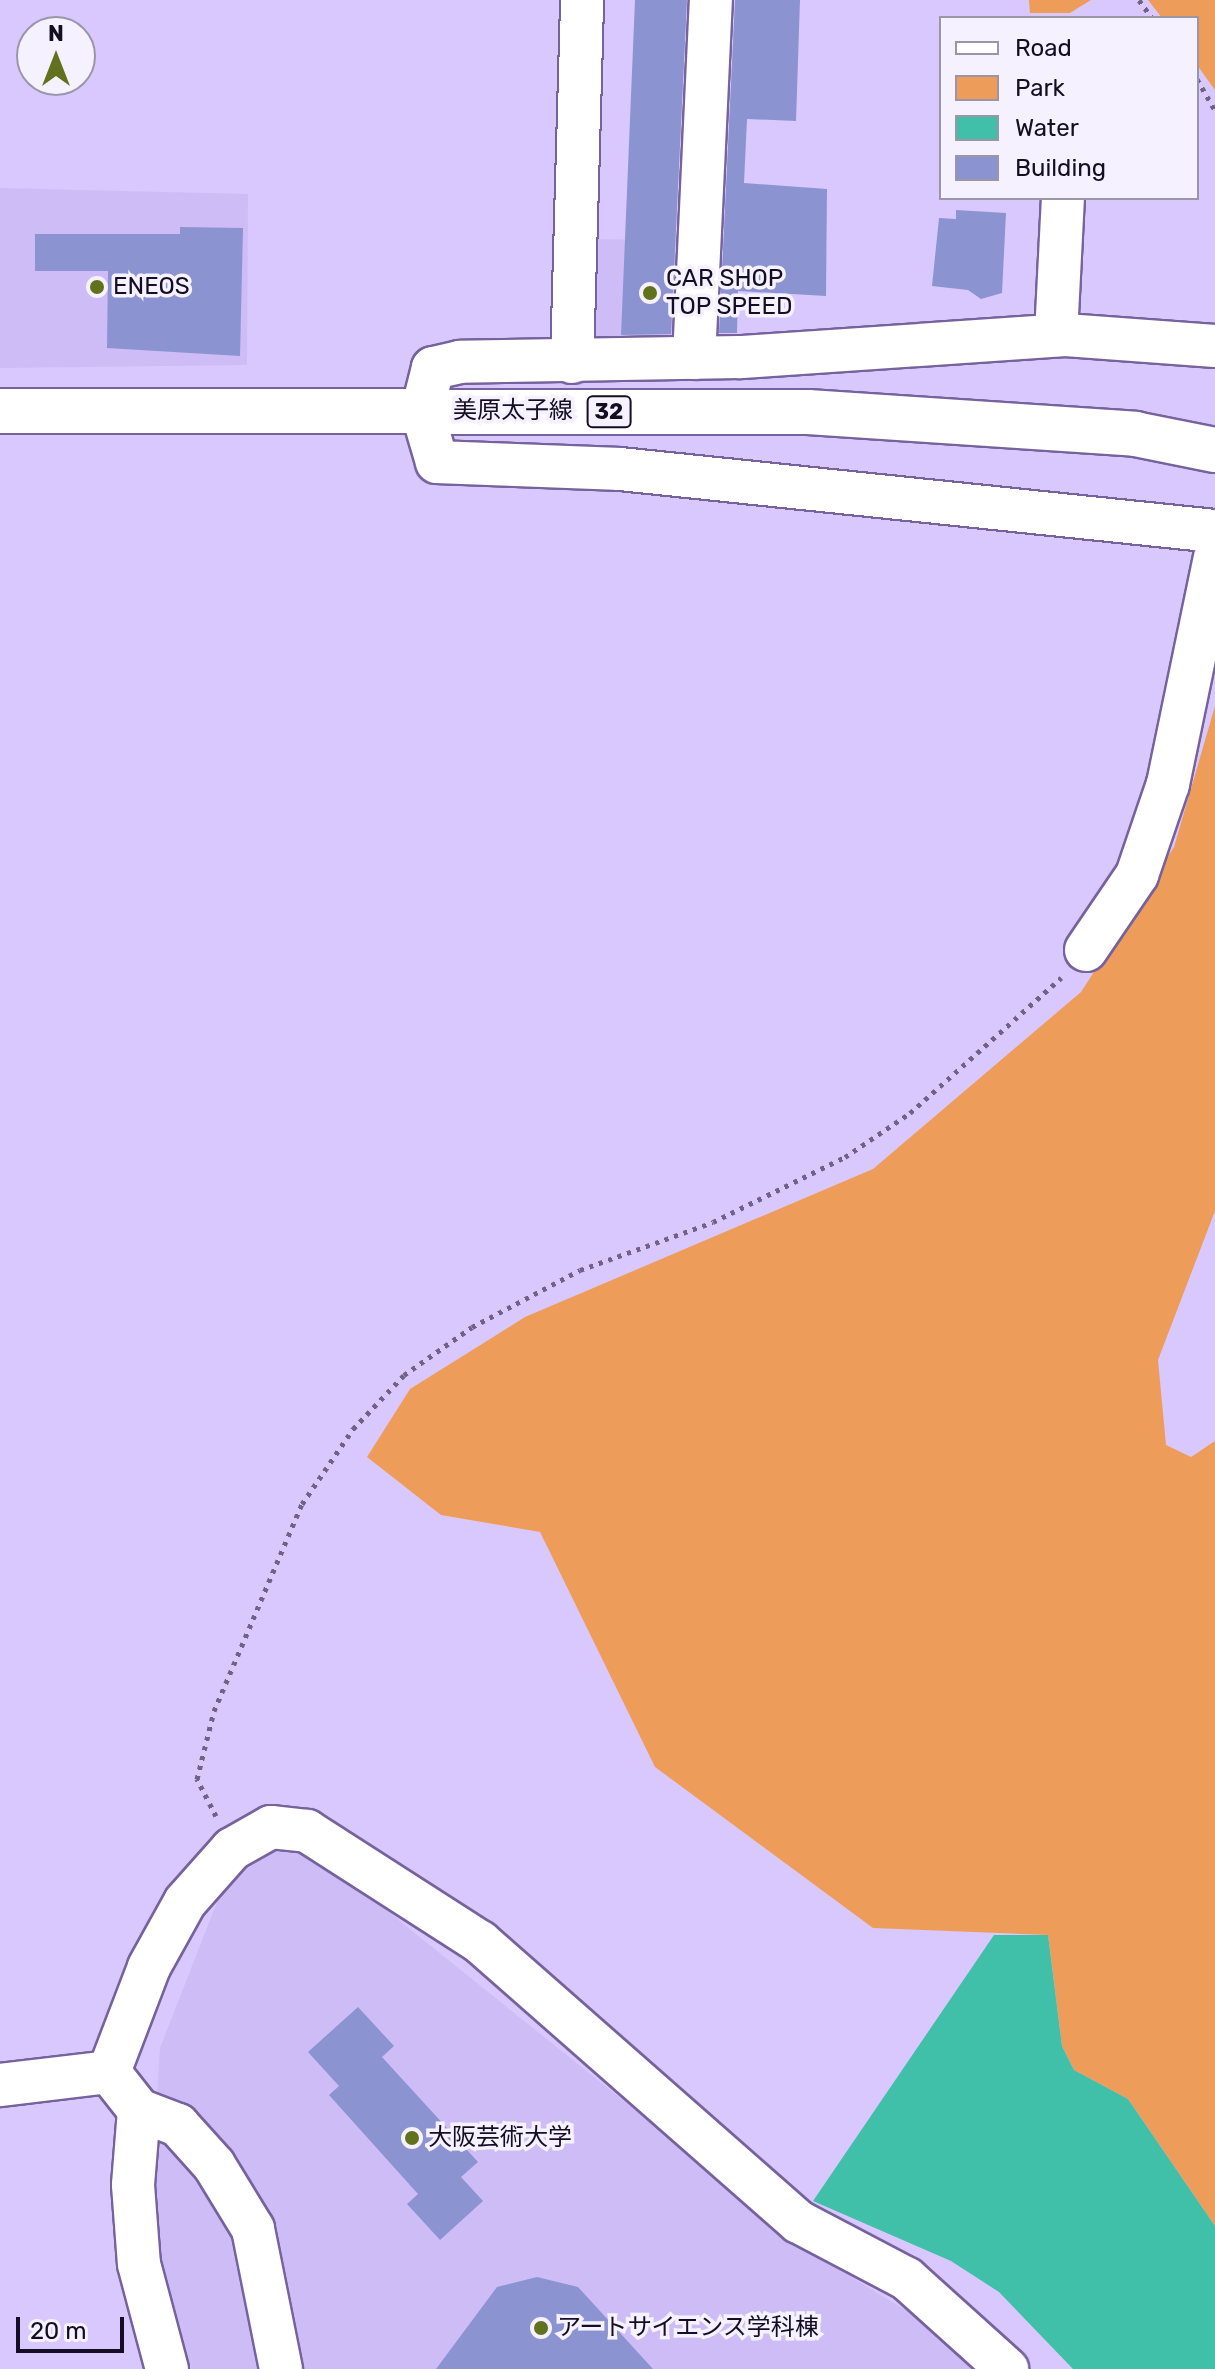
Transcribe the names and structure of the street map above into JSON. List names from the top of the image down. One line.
{"streets":{"main road":["美原太子線","32"]},"places":["ENEOS","CAR SHOP TOP SPEED","大阪芸術大学","アートサイエンス学科棟"],"legend":["Road","Park","Water","Building"],"scale_bar":"20 m","north":"top"}
